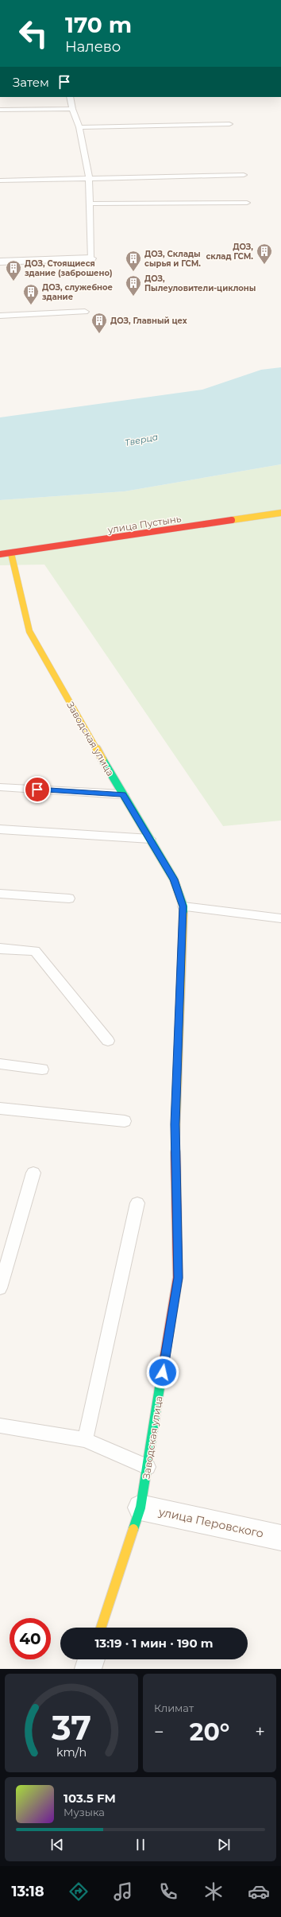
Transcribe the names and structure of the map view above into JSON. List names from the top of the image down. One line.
{"streets":{"street":["улица Пустынь","Заводская улица","улица Перовского"]},"crossings":[["улица Пустынь","Заводская улица"],["Заводская улица","улица Перовского"]],"water":["Тверца"],"places":{"building":["ДОЗ, склад ГСМ.","ДОЗ, Склады сырья и ГСМ.","ДОЗ, Стоящиеся здание (заброшено)","ДОЗ, Пылеуловители-циклоны","ДОЗ, служебное здание","ДОЗ, Главный цех"]},"page":{"turn":["170 m","Налево"],"then":"Затем","limit":"40","trip":"13:19 · 1 мин · 190 m","tile":"Климат","heat":["−","20°","+"],"song":["103.5 FM","Музыка"],"tabs":"13:18","gauge":["37","km/h"]}}
